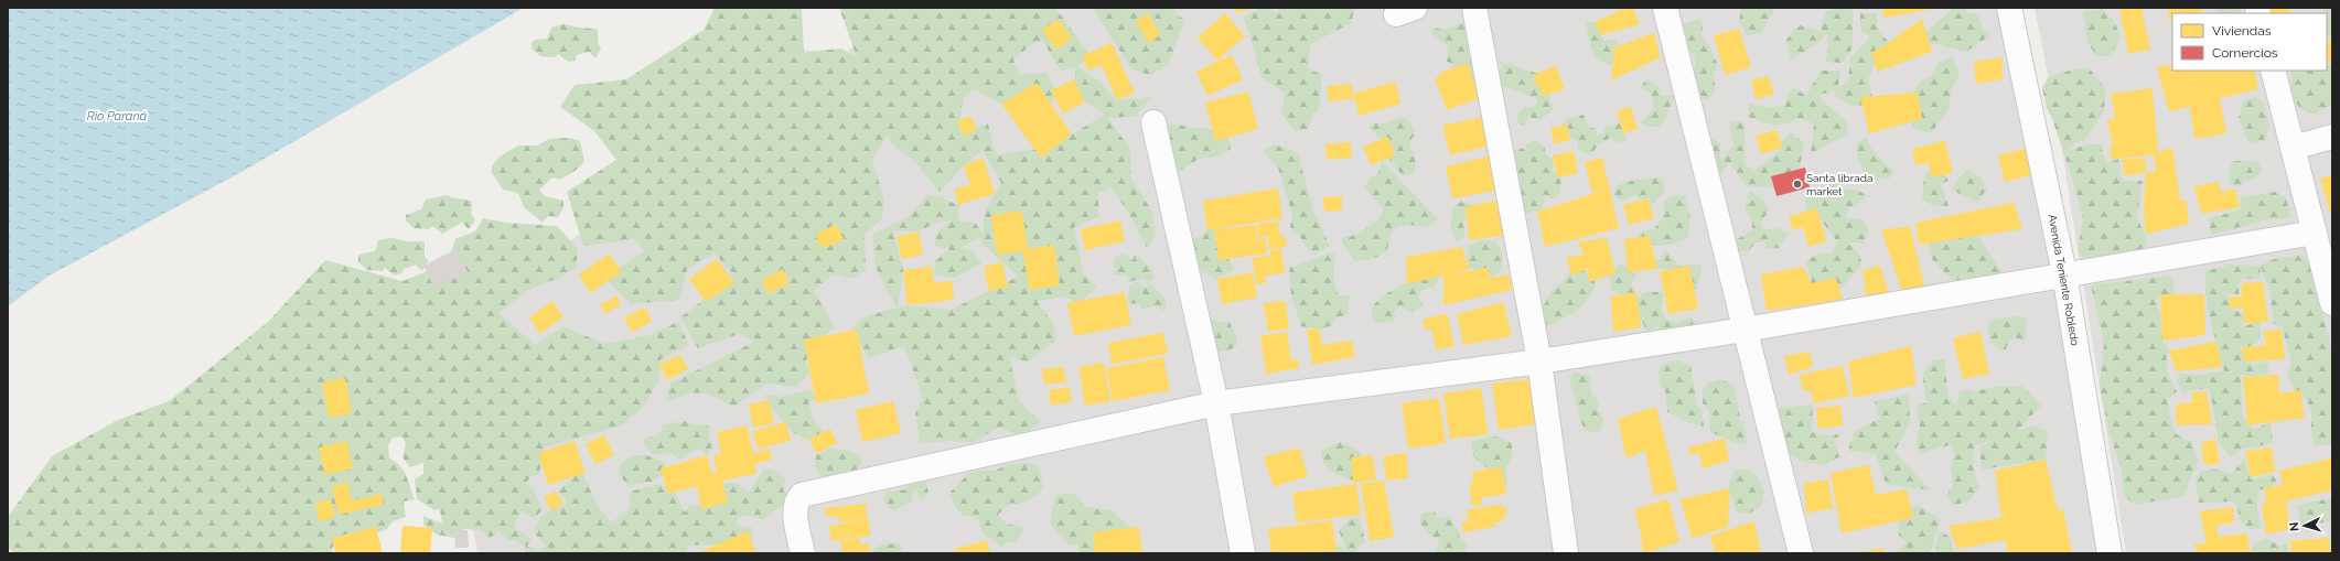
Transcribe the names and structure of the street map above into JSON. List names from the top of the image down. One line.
{"streets":{"street":["Avenida Teniente Robledo"]},"water":["Rio Paraná"],"places":["Santa librada market"],"legend":["Viviendas","Comercios"],"north":"left"}
